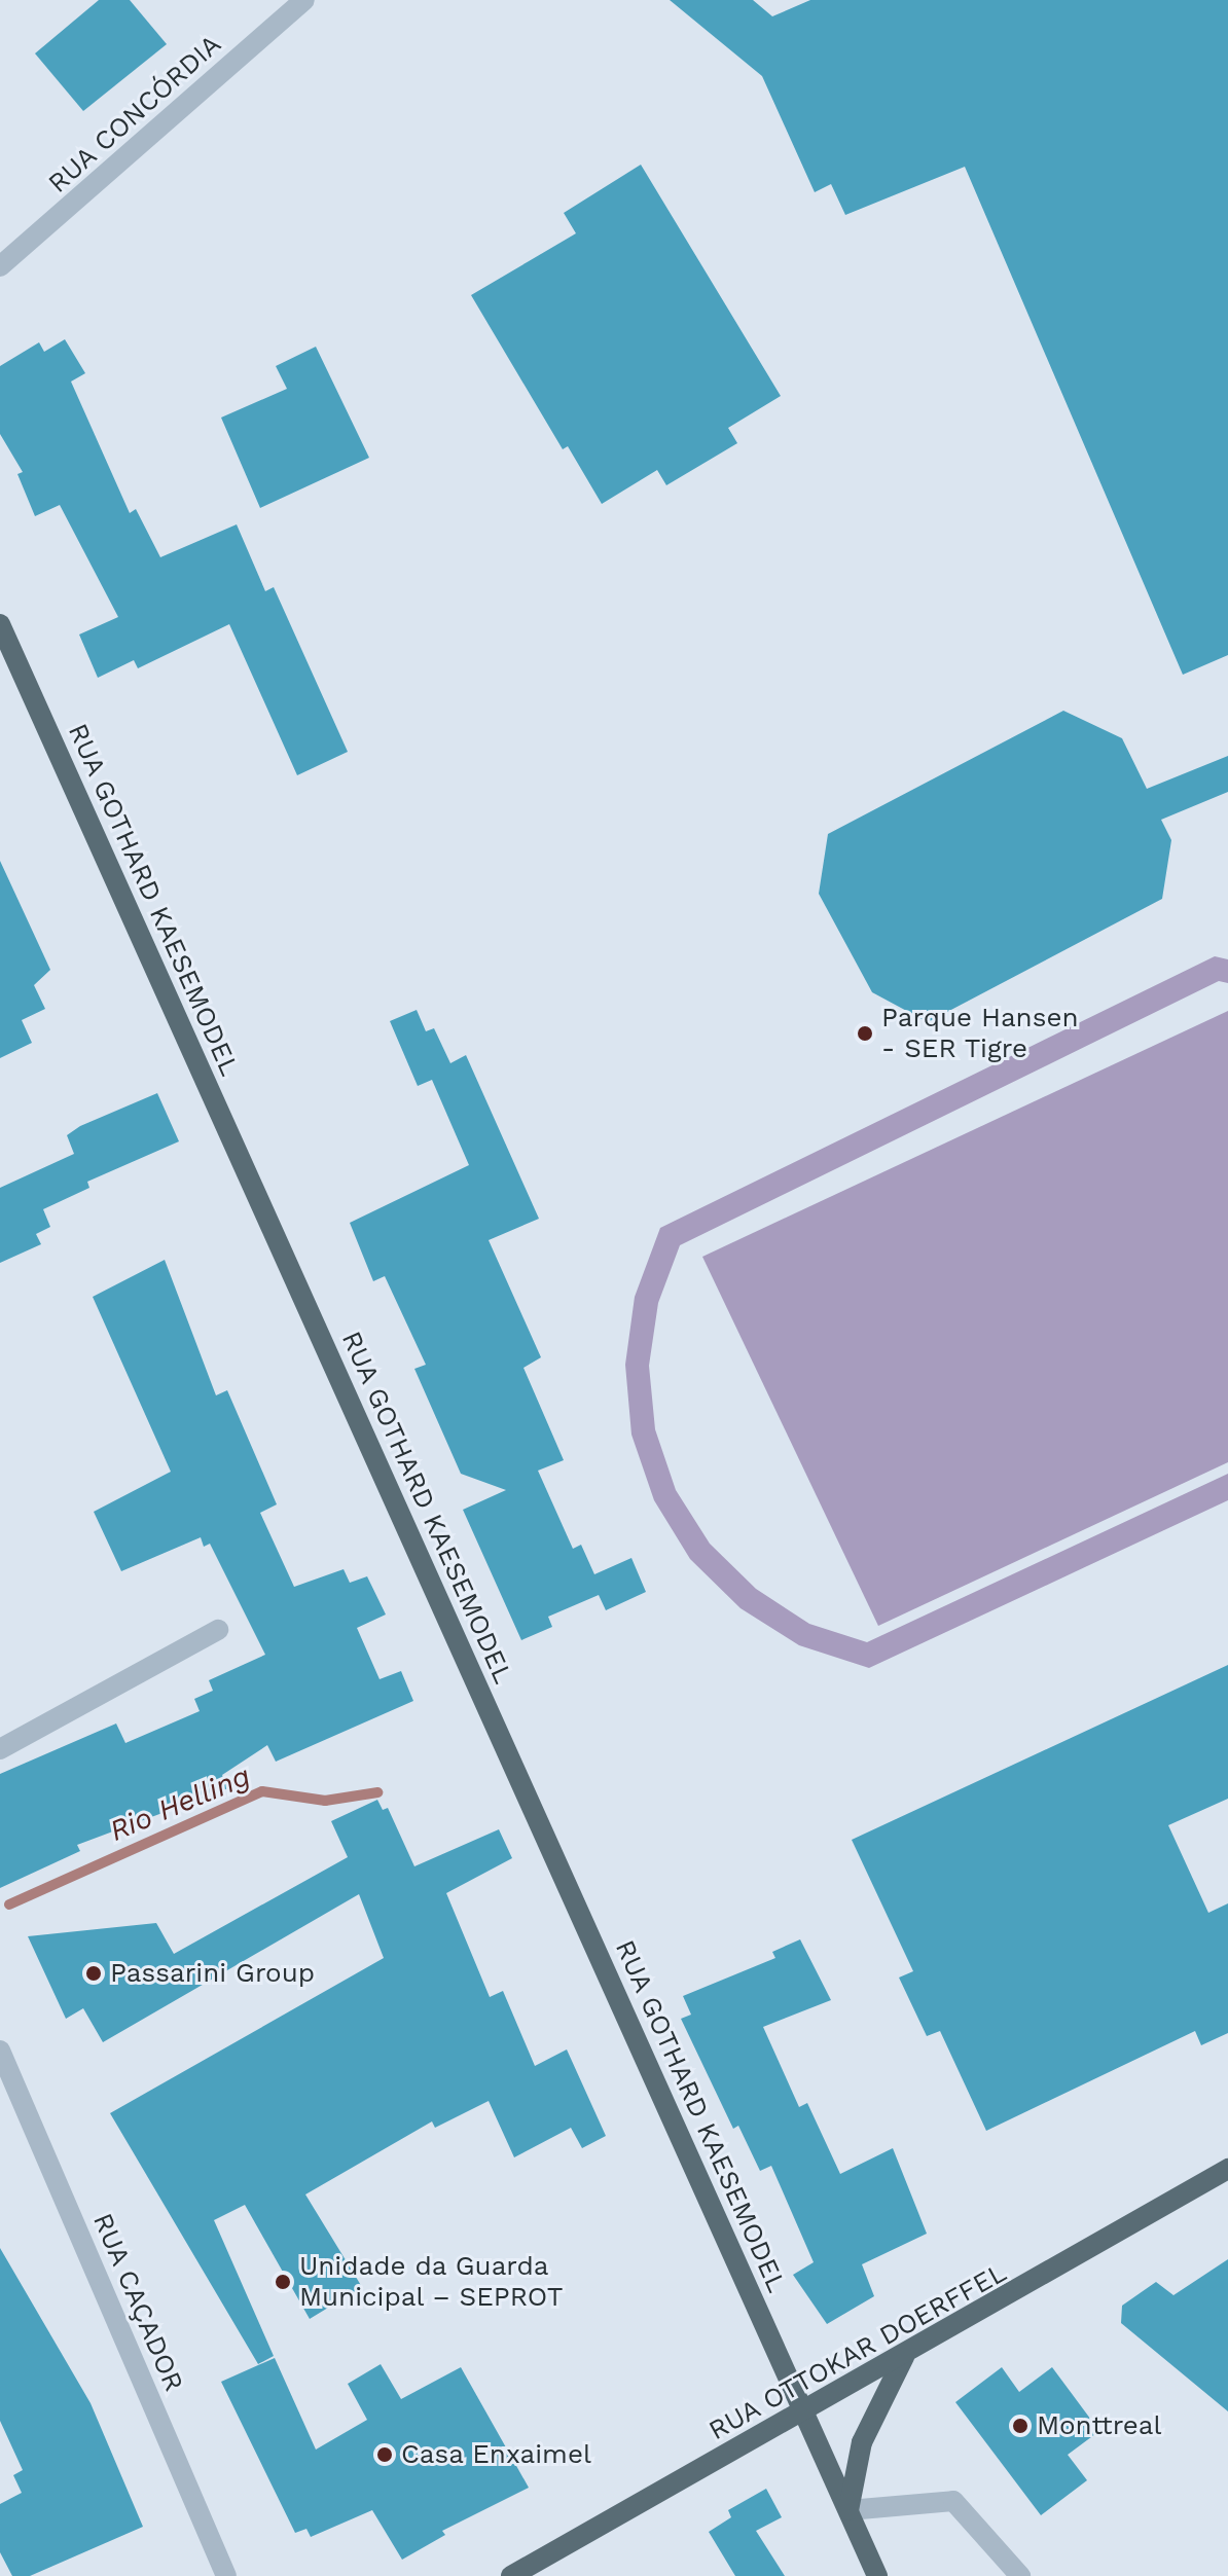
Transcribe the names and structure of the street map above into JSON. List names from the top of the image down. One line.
{"streets":{"main road":["RUA GOTHARD KAESEMODEL","RUA OTTOKAR DOERFFEL"],"street":["RUA CONCÓRDIA","RUA CAÇADOR"]},"crossings":[["RUA GOTHARD KAESEMODEL","RUA OTTOKAR DOERFFEL"]],"water":["Rio Helling"],"places":["Parque Hansen - SER Tigre","Passarini Group","Unidade da Guarda Municipal – SEPROT","Monttreal","Casa Enxaimel"]}
